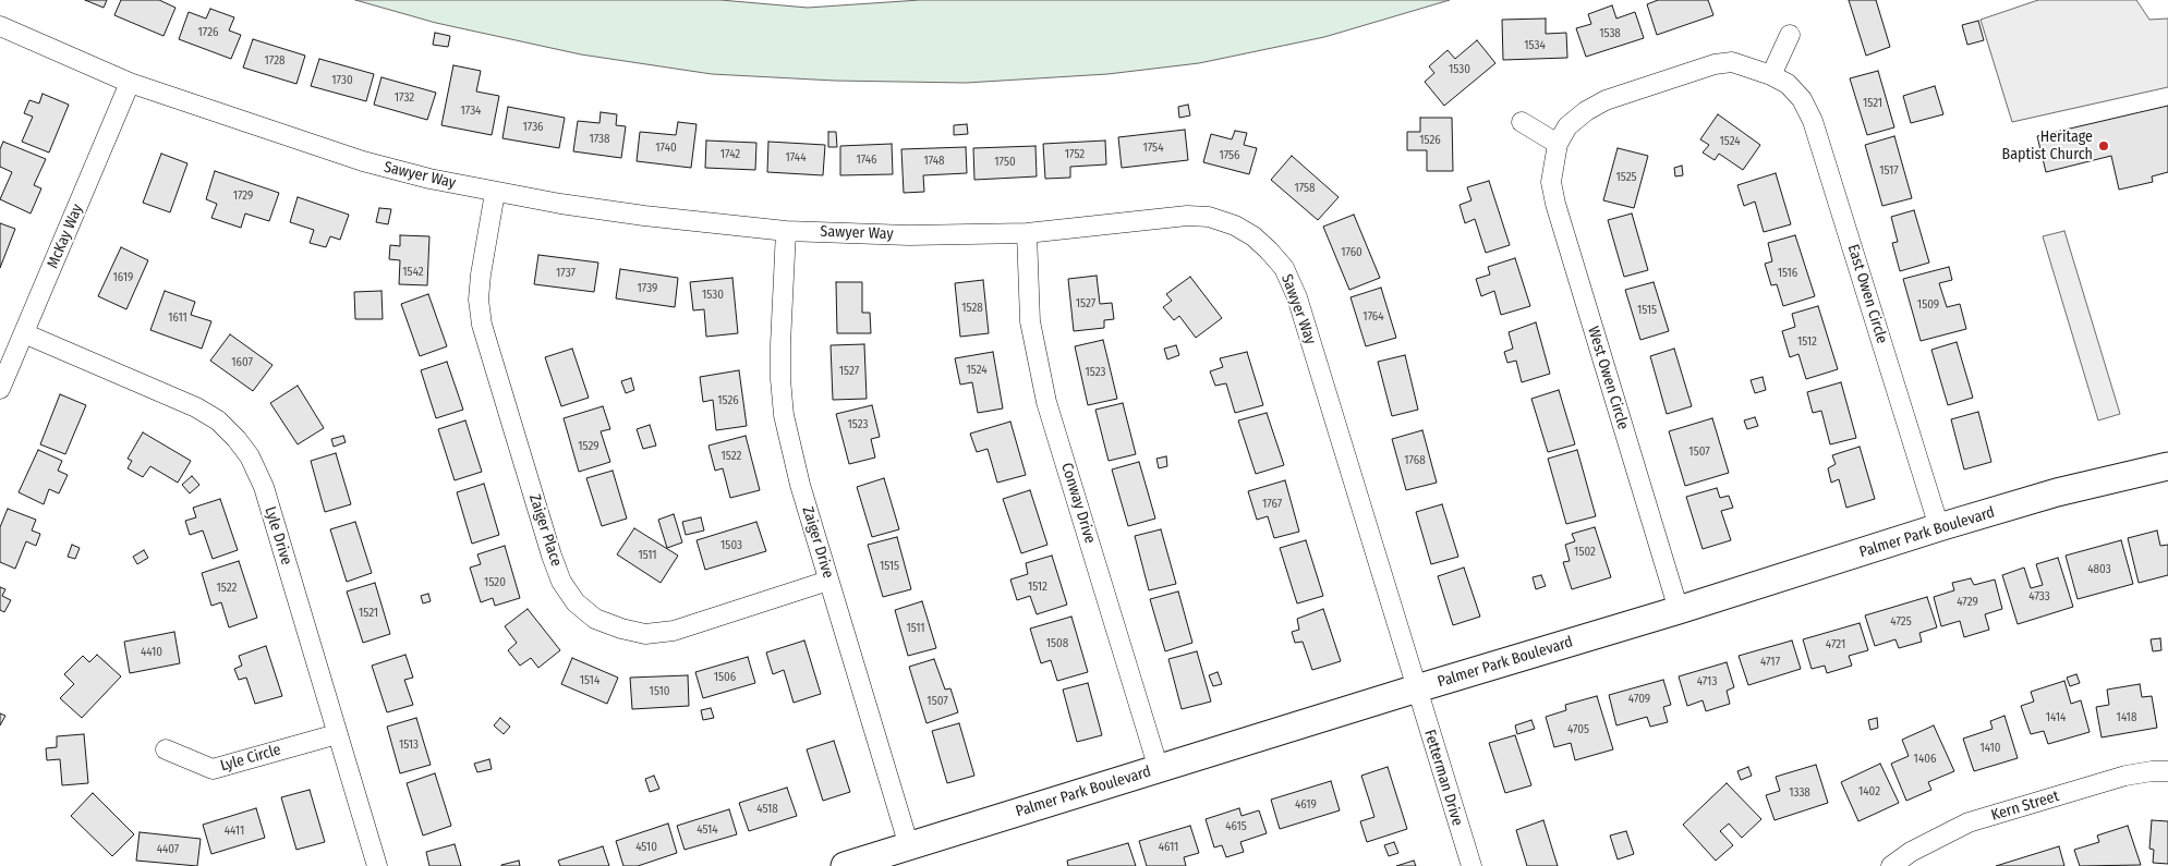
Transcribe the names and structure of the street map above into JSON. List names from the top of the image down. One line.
{"streets":{"main road":["Palmer Park Boulevard"],"street":["Sawyer Way","McKay Way","East Owen Circle","West Owen Circle","Conway Drive","Zaiger Place","Lyle Drive","Zaiger Drive","Lyle Circle","Fetterman Drive","Kern Street"]},"crossings":[["Sawyer Way","McKay Way"],["Sawyer Way","Conway Drive"],["Sawyer Way","Zaiger Place"],["Sawyer Way","Palmer Park Boulevard"],["Sawyer Way","Zaiger Drive"],["Sawyer Way","Fetterman Drive"],["McKay Way","Lyle Drive"],["East Owen Circle","West Owen Circle"],["East Owen Circle","Palmer Park Boulevard"],["West Owen Circle","Palmer Park Boulevard"],["Conway Drive","Palmer Park Boulevard"],["Zaiger Place","Zaiger Drive"],["Palmer Park Boulevard","Zaiger Drive"],["Palmer Park Boulevard","Fetterman Drive"],["Lyle Drive","Lyle Circle"]],"places":["Heritage Baptist Church"],"house_numbers":["1726","1538","1534","1728","1530","1730","1732","1521","1734","1736","1738","1526","1524","1740","1754","1742","1752","1756","1744","1746","1748","1750","1517","1525","1758","1729","1760","1542","1737","1516","1619","1739","1530","1527","1509","1528","1515","1764","1611","1512","1607","1524","1527","1523","1526","1523","1529","1507","1522","1768","1767","1503","1502","1511","1515","4803","1520","1512","1522","4733","4729","1521","4725","1511","1508","4721","4410","4717","1506","1514","4713","1510","4709","1507","1414","1418","4705","1513","1410","1406","1402","1338","4619","4518","4615","4514","4411","4510","4611","4407"]}
